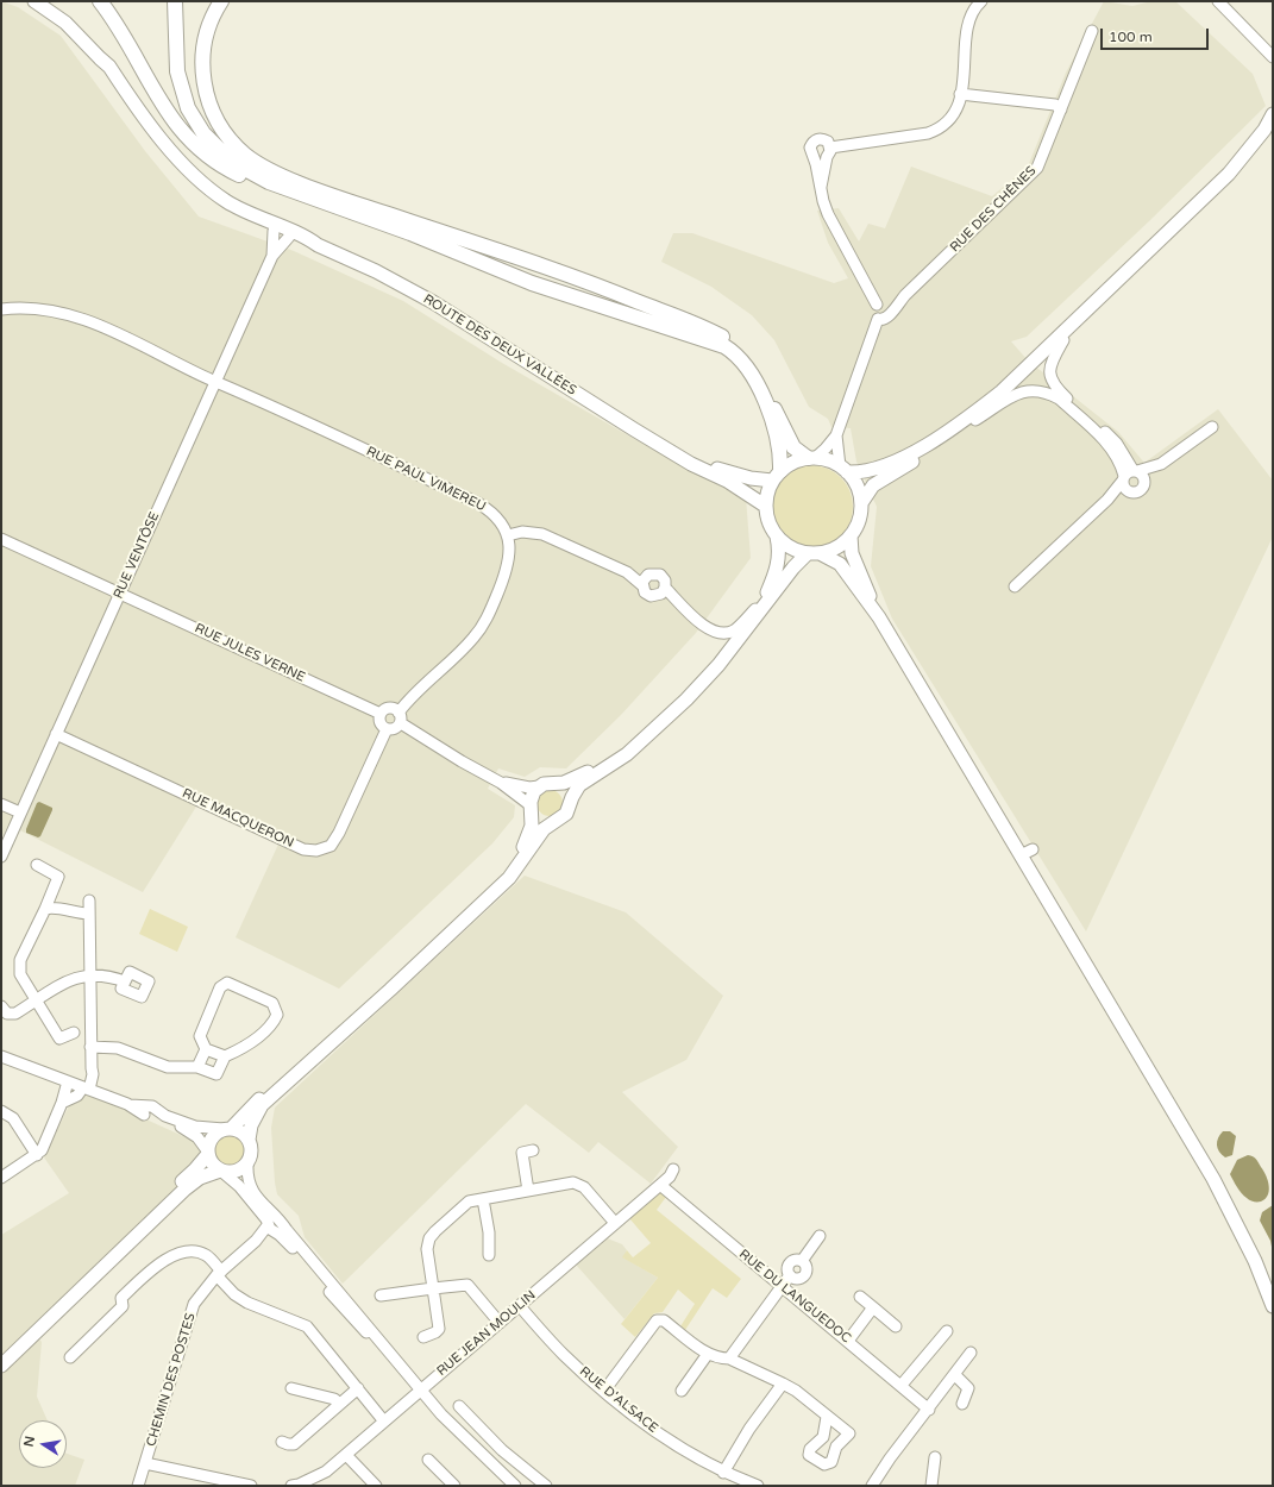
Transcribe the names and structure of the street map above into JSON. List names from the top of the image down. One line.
{"streets":{"main road":["ROUTE DES DEUX VALLÉES"],"street":["RUE DES CHÊNES","RUE PAUL VIMEREU","RUE VENTÔSE","RUE JULES VERNE","RUE MACQUERON","RUE DU LANGUEDOC","RUE JEAN MOULIN","CHEMIN DES POSTES","RUE D'ALSACE"]},"crossings":[["ROUTE DES DEUX VALLÉES","RUE VENTÔSE"],["RUE PAUL VIMEREU","RUE VENTÔSE"],["RUE PAUL VIMEREU","RUE JULES VERNE"],["RUE PAUL VIMEREU","RUE MACQUERON"],["RUE VENTÔSE","RUE JULES VERNE"],["RUE VENTÔSE","RUE MACQUERON"],["RUE JULES VERNE","RUE MACQUERON"],["RUE DU LANGUEDOC","RUE JEAN MOULIN"],["RUE JEAN MOULIN","RUE D'ALSACE"]],"scale_bar":"100 m","north":"left"}
